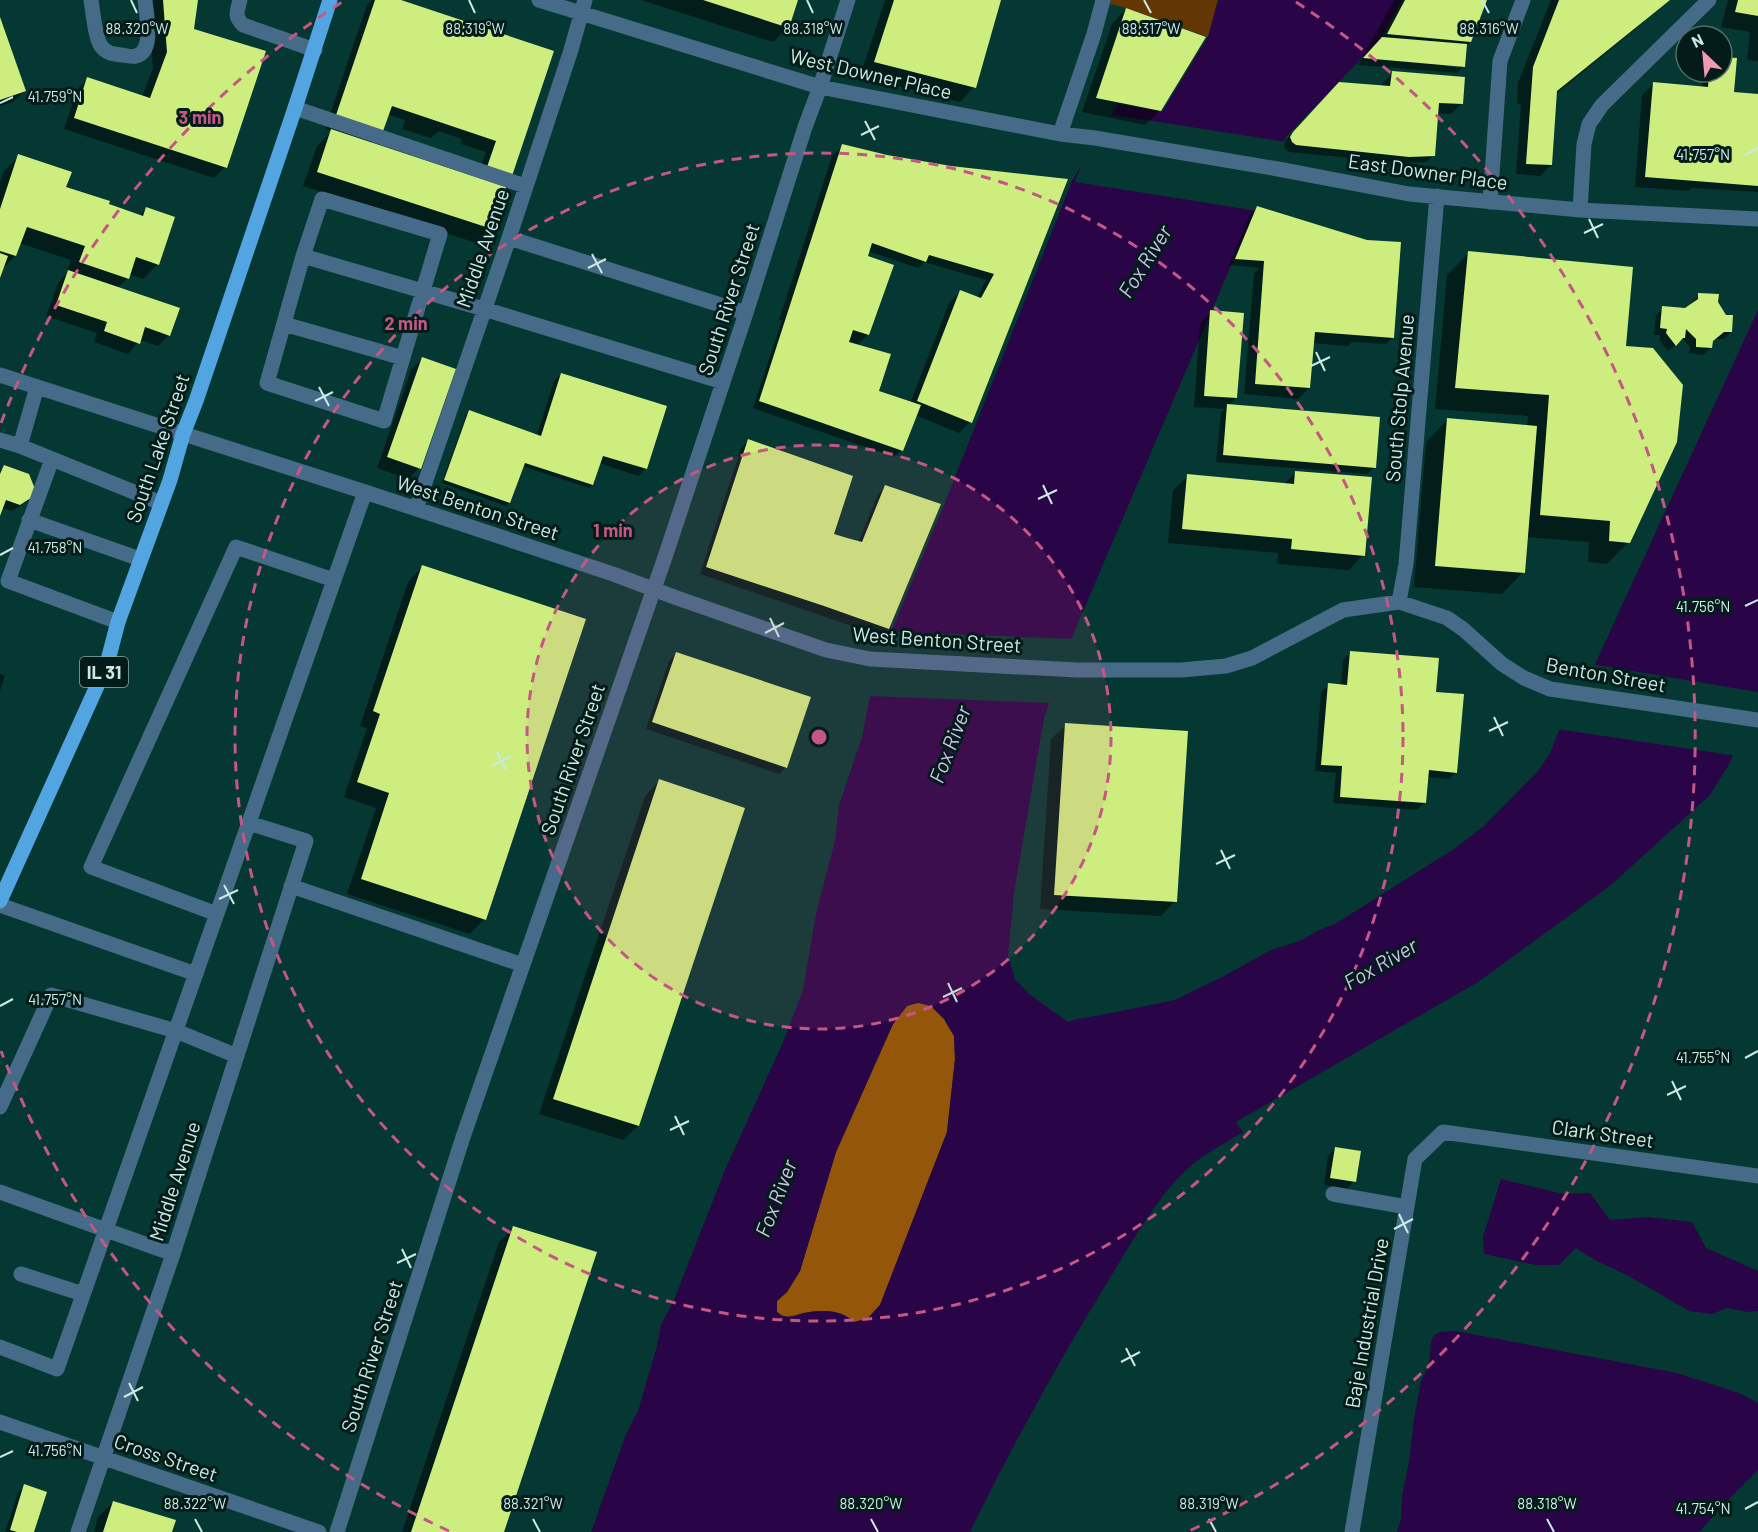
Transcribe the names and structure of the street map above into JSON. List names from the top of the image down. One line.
{"streets":{"main road":["South Lake Street","IL 31"],"street":["West Downer Place","East Downer Place","Middle Avenue","South River Street","South Stolp Avenue","West Benton Street","Benton Street","Clark Street","Baje Industrial Drive","Cross Street"]},"crossings":[["West Downer Place","East Downer Place"],["West Downer Place","Middle Avenue"],["West Downer Place","South River Street"],["East Downer Place","South Stolp Avenue"],["Middle Avenue","West Benton Street"],["Middle Avenue","Cross Street"],["South River Street","West Benton Street"],["South Stolp Avenue","West Benton Street"],["South Stolp Avenue","Benton Street"],["South Lake Street","West Benton Street"],["West Benton Street","Benton Street"],["Clark Street","Baje Industrial Drive"]],"water":["Fox River"],"north":"top left","coordinates":["88.320°W","88.319°W","88.318°W","88.317°W","88.316°W","41.759°N","41.757°N","41.758°N","41.756°N","41.755°N","88.322°W","88.321°W","41.754°N"],"rings":["3 min","2 min","1 min"]}
